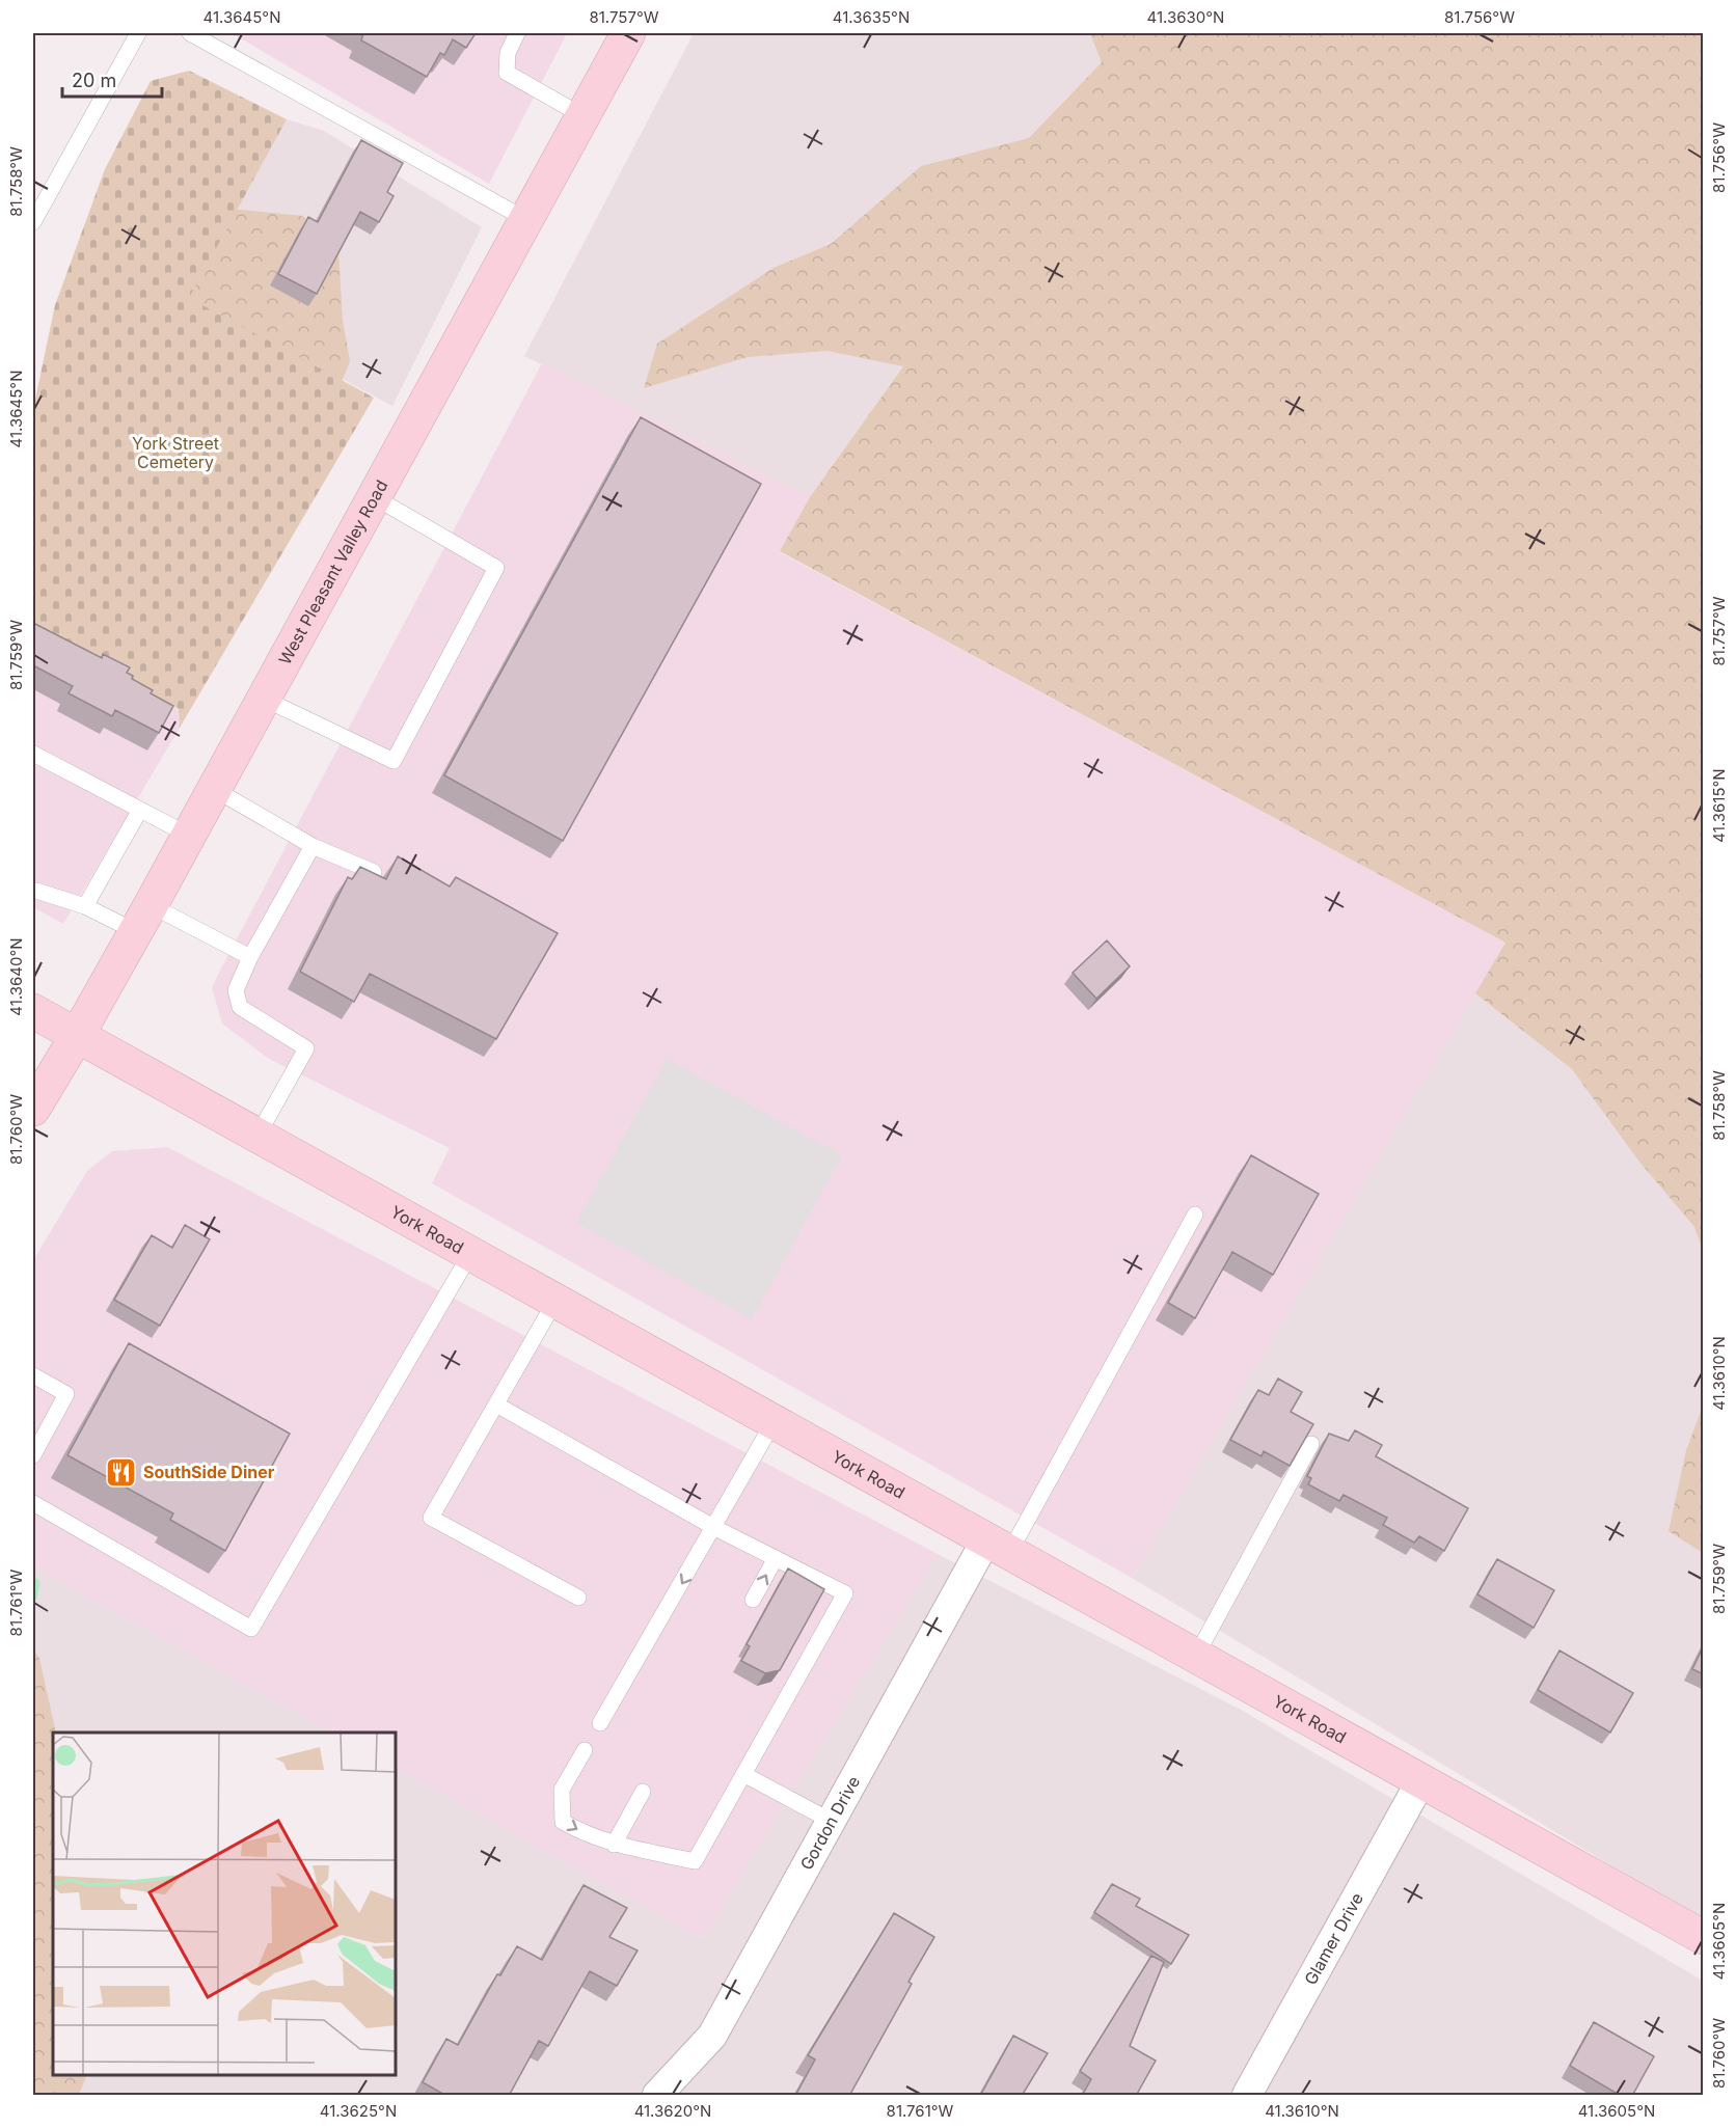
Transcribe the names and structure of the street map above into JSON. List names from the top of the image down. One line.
{"streets":{"street":["West Pleasant Valley Road","York Road","Gordon Drive","Glamer Drive"]},"crossings":[["West Pleasant Valley Road","York Road"],["York Road","Gordon Drive"],["York Road","Glamer Drive"]],"parks":["York Street Cemetery"],"places":{"restaurant":["SouthSide Diner"]},"scale_bar":"20 m","coordinates":["41.3645°N","81.757°W","41.3635°N","41.3630°N","81.756°W","81.758°W","81.759°W","41.3615°N","41.3640°N","81.760°W","41.3610°N","81.761°W","41.3605°N","41.3625°N","41.3620°N"]}
